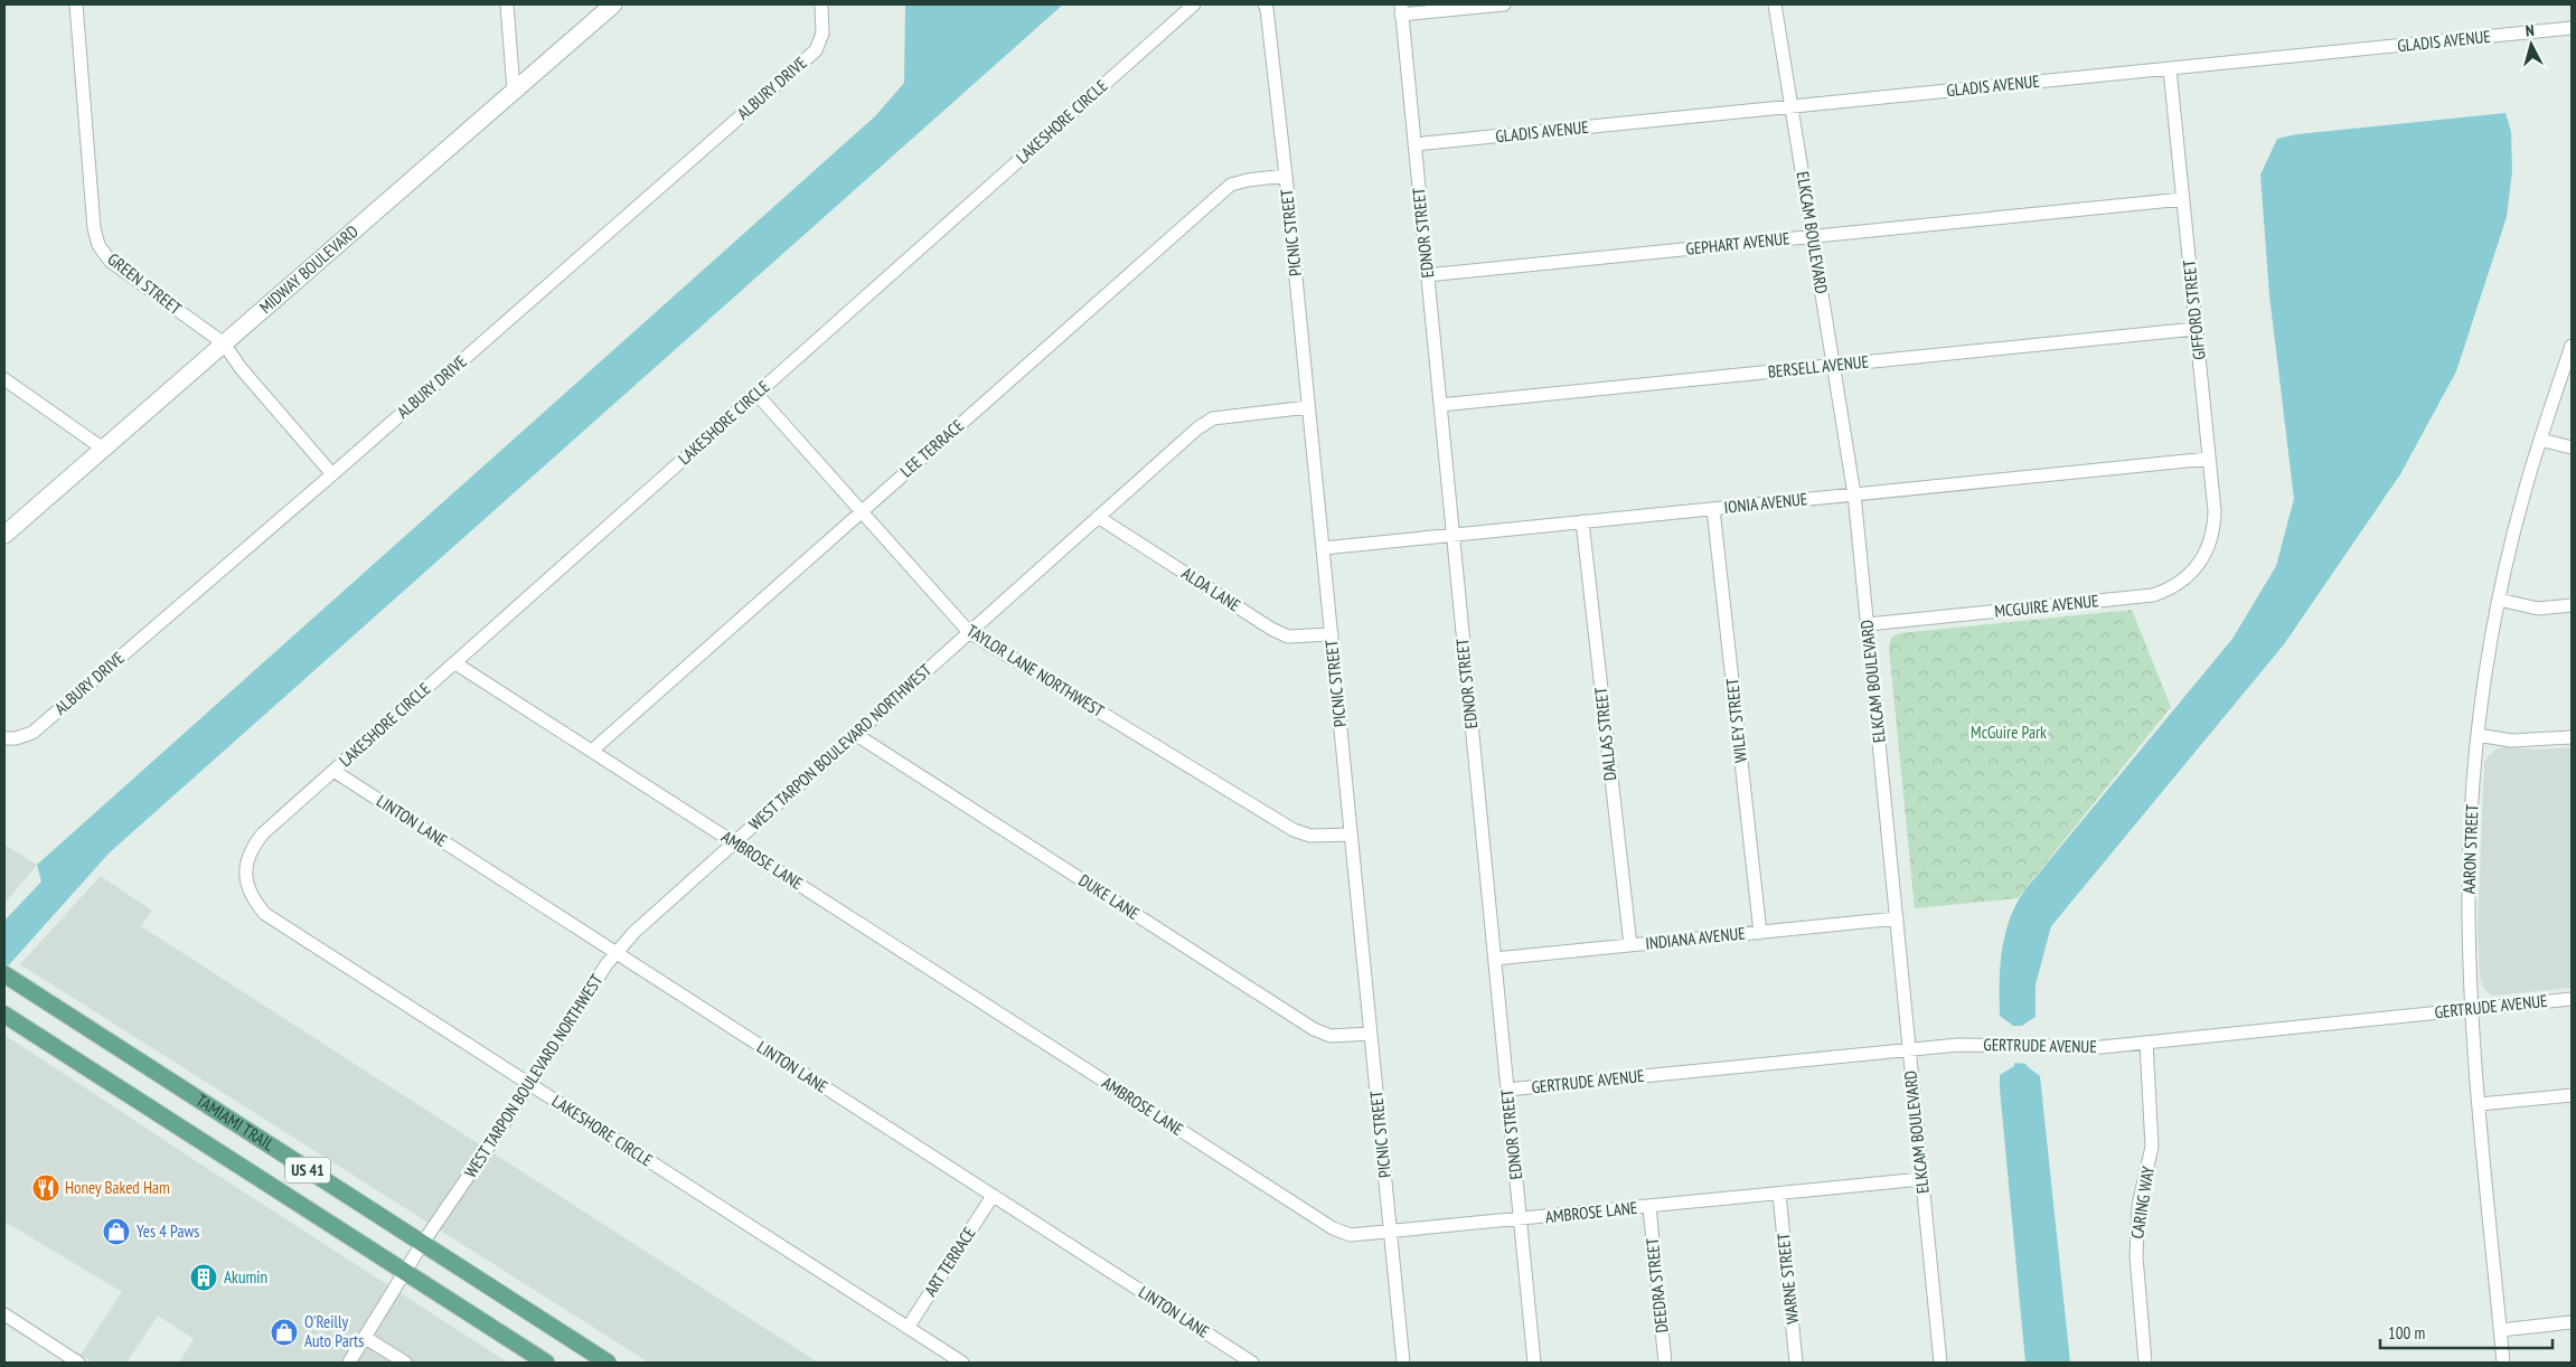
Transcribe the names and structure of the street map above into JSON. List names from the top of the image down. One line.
{"streets":{"main road":["TAMIAMI TRAIL","US 41"],"street":["GLADIS AVENUE","ALBURY DRIVE","LAKESHORE CIRCLE","PICNIC STREET","EDNOR STREET","ELKCAM BOULEVARD","GEPHART AVENUE","MIDWAY BOULEVARD","GREEN STREET","GIFFORD STREET","BERSELL AVENUE","LEE TERRACE","IONIA AVENUE","ALDA LANE","MCGUIRE AVENUE","TAYLOR LANE NORTHWEST","WILEY STREET","DALLAS STREET","WEST TARPON BOULEVARD NORTHWEST","LINTON LANE","AARON STREET","AMBROSE LANE","DUKE LANE","INDIANA AVENUE","GERTRUDE AVENUE","CARING WAY","ART TERRACE","WARNE STREET","DEEDRA STREET"]},"crossings":[["GLADIS AVENUE","EDNOR STREET"],["GLADIS AVENUE","ELKCAM BOULEVARD"],["GLADIS AVENUE","GIFFORD STREET"],["ALBURY DRIVE","GREEN STREET"],["LAKESHORE CIRCLE","TAYLOR LANE NORTHWEST"],["LAKESHORE CIRCLE","WEST TARPON BOULEVARD NORTHWEST"],["LAKESHORE CIRCLE","LINTON LANE"],["LAKESHORE CIRCLE","AMBROSE LANE"],["LAKESHORE CIRCLE","ART TERRACE"],["PICNIC STREET","LEE TERRACE"],["PICNIC STREET","IONIA AVENUE"],["PICNIC STREET","ALDA LANE"],["PICNIC STREET","TAYLOR LANE NORTHWEST"],["PICNIC STREET","WEST TARPON BOULEVARD NORTHWEST"],["PICNIC STREET","AMBROSE LANE"],["PICNIC STREET","DUKE LANE"],["EDNOR STREET","GEPHART AVENUE"],["EDNOR STREET","BERSELL AVENUE"],["EDNOR STREET","IONIA AVENUE"],["EDNOR STREET","AMBROSE LANE"],["EDNOR STREET","INDIANA AVENUE"],["EDNOR STREET","GERTRUDE AVENUE"],["ELKCAM BOULEVARD","GEPHART AVENUE"],["ELKCAM BOULEVARD","BERSELL AVENUE"],["ELKCAM BOULEVARD","IONIA AVENUE"],["ELKCAM BOULEVARD","MCGUIRE AVENUE"],["ELKCAM BOULEVARD","AMBROSE LANE"],["ELKCAM BOULEVARD","INDIANA AVENUE"],["ELKCAM BOULEVARD","GERTRUDE AVENUE"],["GEPHART AVENUE","GIFFORD STREET"],["MIDWAY BOULEVARD","GREEN STREET"],["GIFFORD STREET","BERSELL AVENUE"],["GIFFORD STREET","IONIA AVENUE"],["GIFFORD STREET","MCGUIRE AVENUE"],["LEE TERRACE","TAYLOR LANE NORTHWEST"],["LEE TERRACE","AMBROSE LANE"],["IONIA AVENUE","WILEY STREET"],["IONIA AVENUE","DALLAS STREET"],["ALDA LANE","WEST TARPON BOULEVARD NORTHWEST"],["TAYLOR LANE NORTHWEST","WEST TARPON BOULEVARD NORTHWEST"],["WILEY STREET","INDIANA AVENUE"],["DALLAS STREET","INDIANA AVENUE"],["WEST TARPON BOULEVARD NORTHWEST","LINTON LANE"],["WEST TARPON BOULEVARD NORTHWEST","AMBROSE LANE"],["WEST TARPON BOULEVARD NORTHWEST","DUKE LANE"],["WEST TARPON BOULEVARD NORTHWEST","TAMIAMI TRAIL"],["LINTON LANE","ART TERRACE"],["AARON STREET","GERTRUDE AVENUE"],["AMBROSE LANE","WARNE STREET"],["AMBROSE LANE","DEEDRA STREET"],["GERTRUDE AVENUE","CARING WAY"]],"parks":["McGuire Park"],"places":{"restaurant":["Honey Baked Ham"],"shop":["Yes 4 Paws","O'Reilly Auto Parts"],"building":["Akumin"]},"scale_bar":"100 m","north":"top"}
